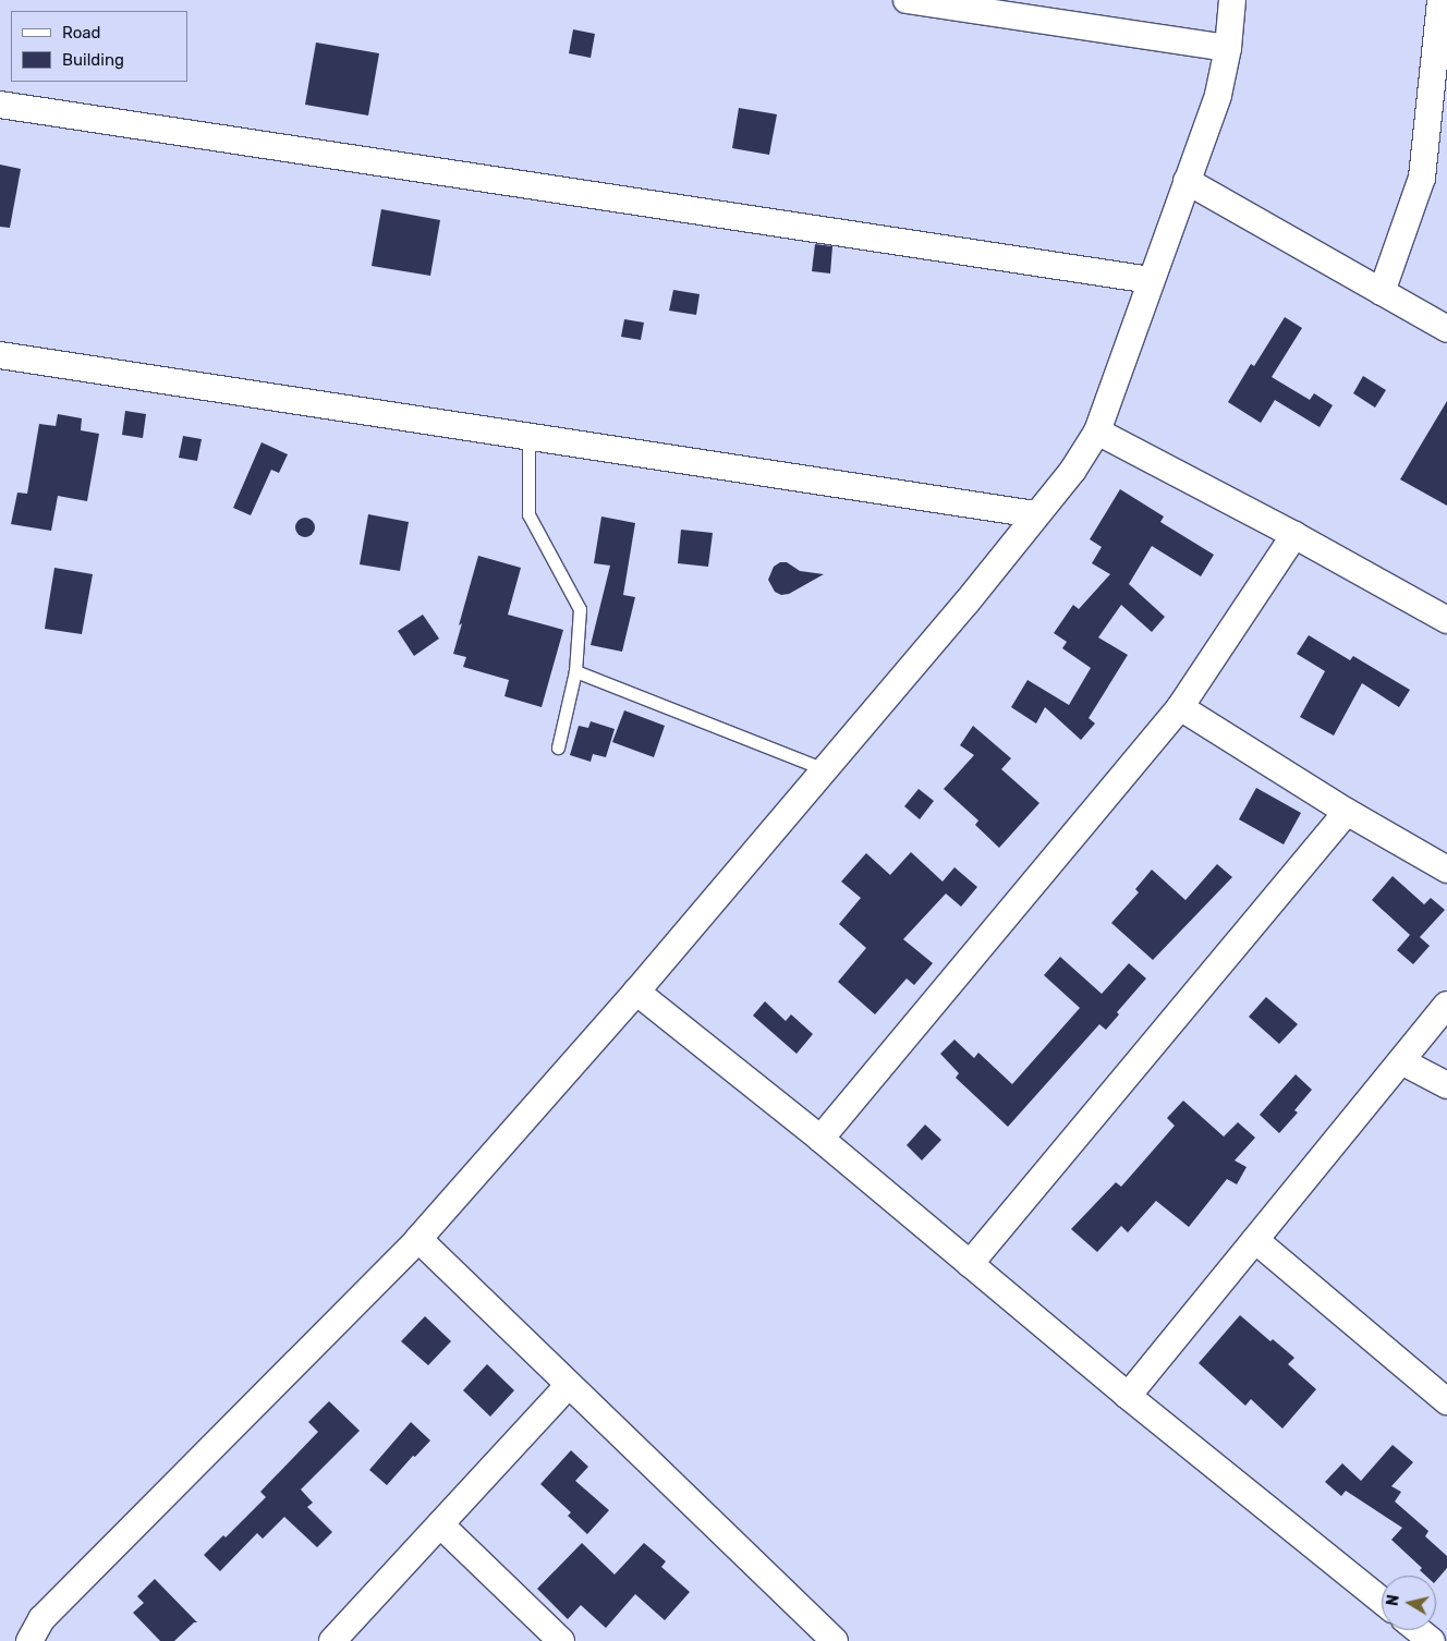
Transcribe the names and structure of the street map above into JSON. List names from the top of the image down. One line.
{"legend":["Road","Building"],"north":"left"}
